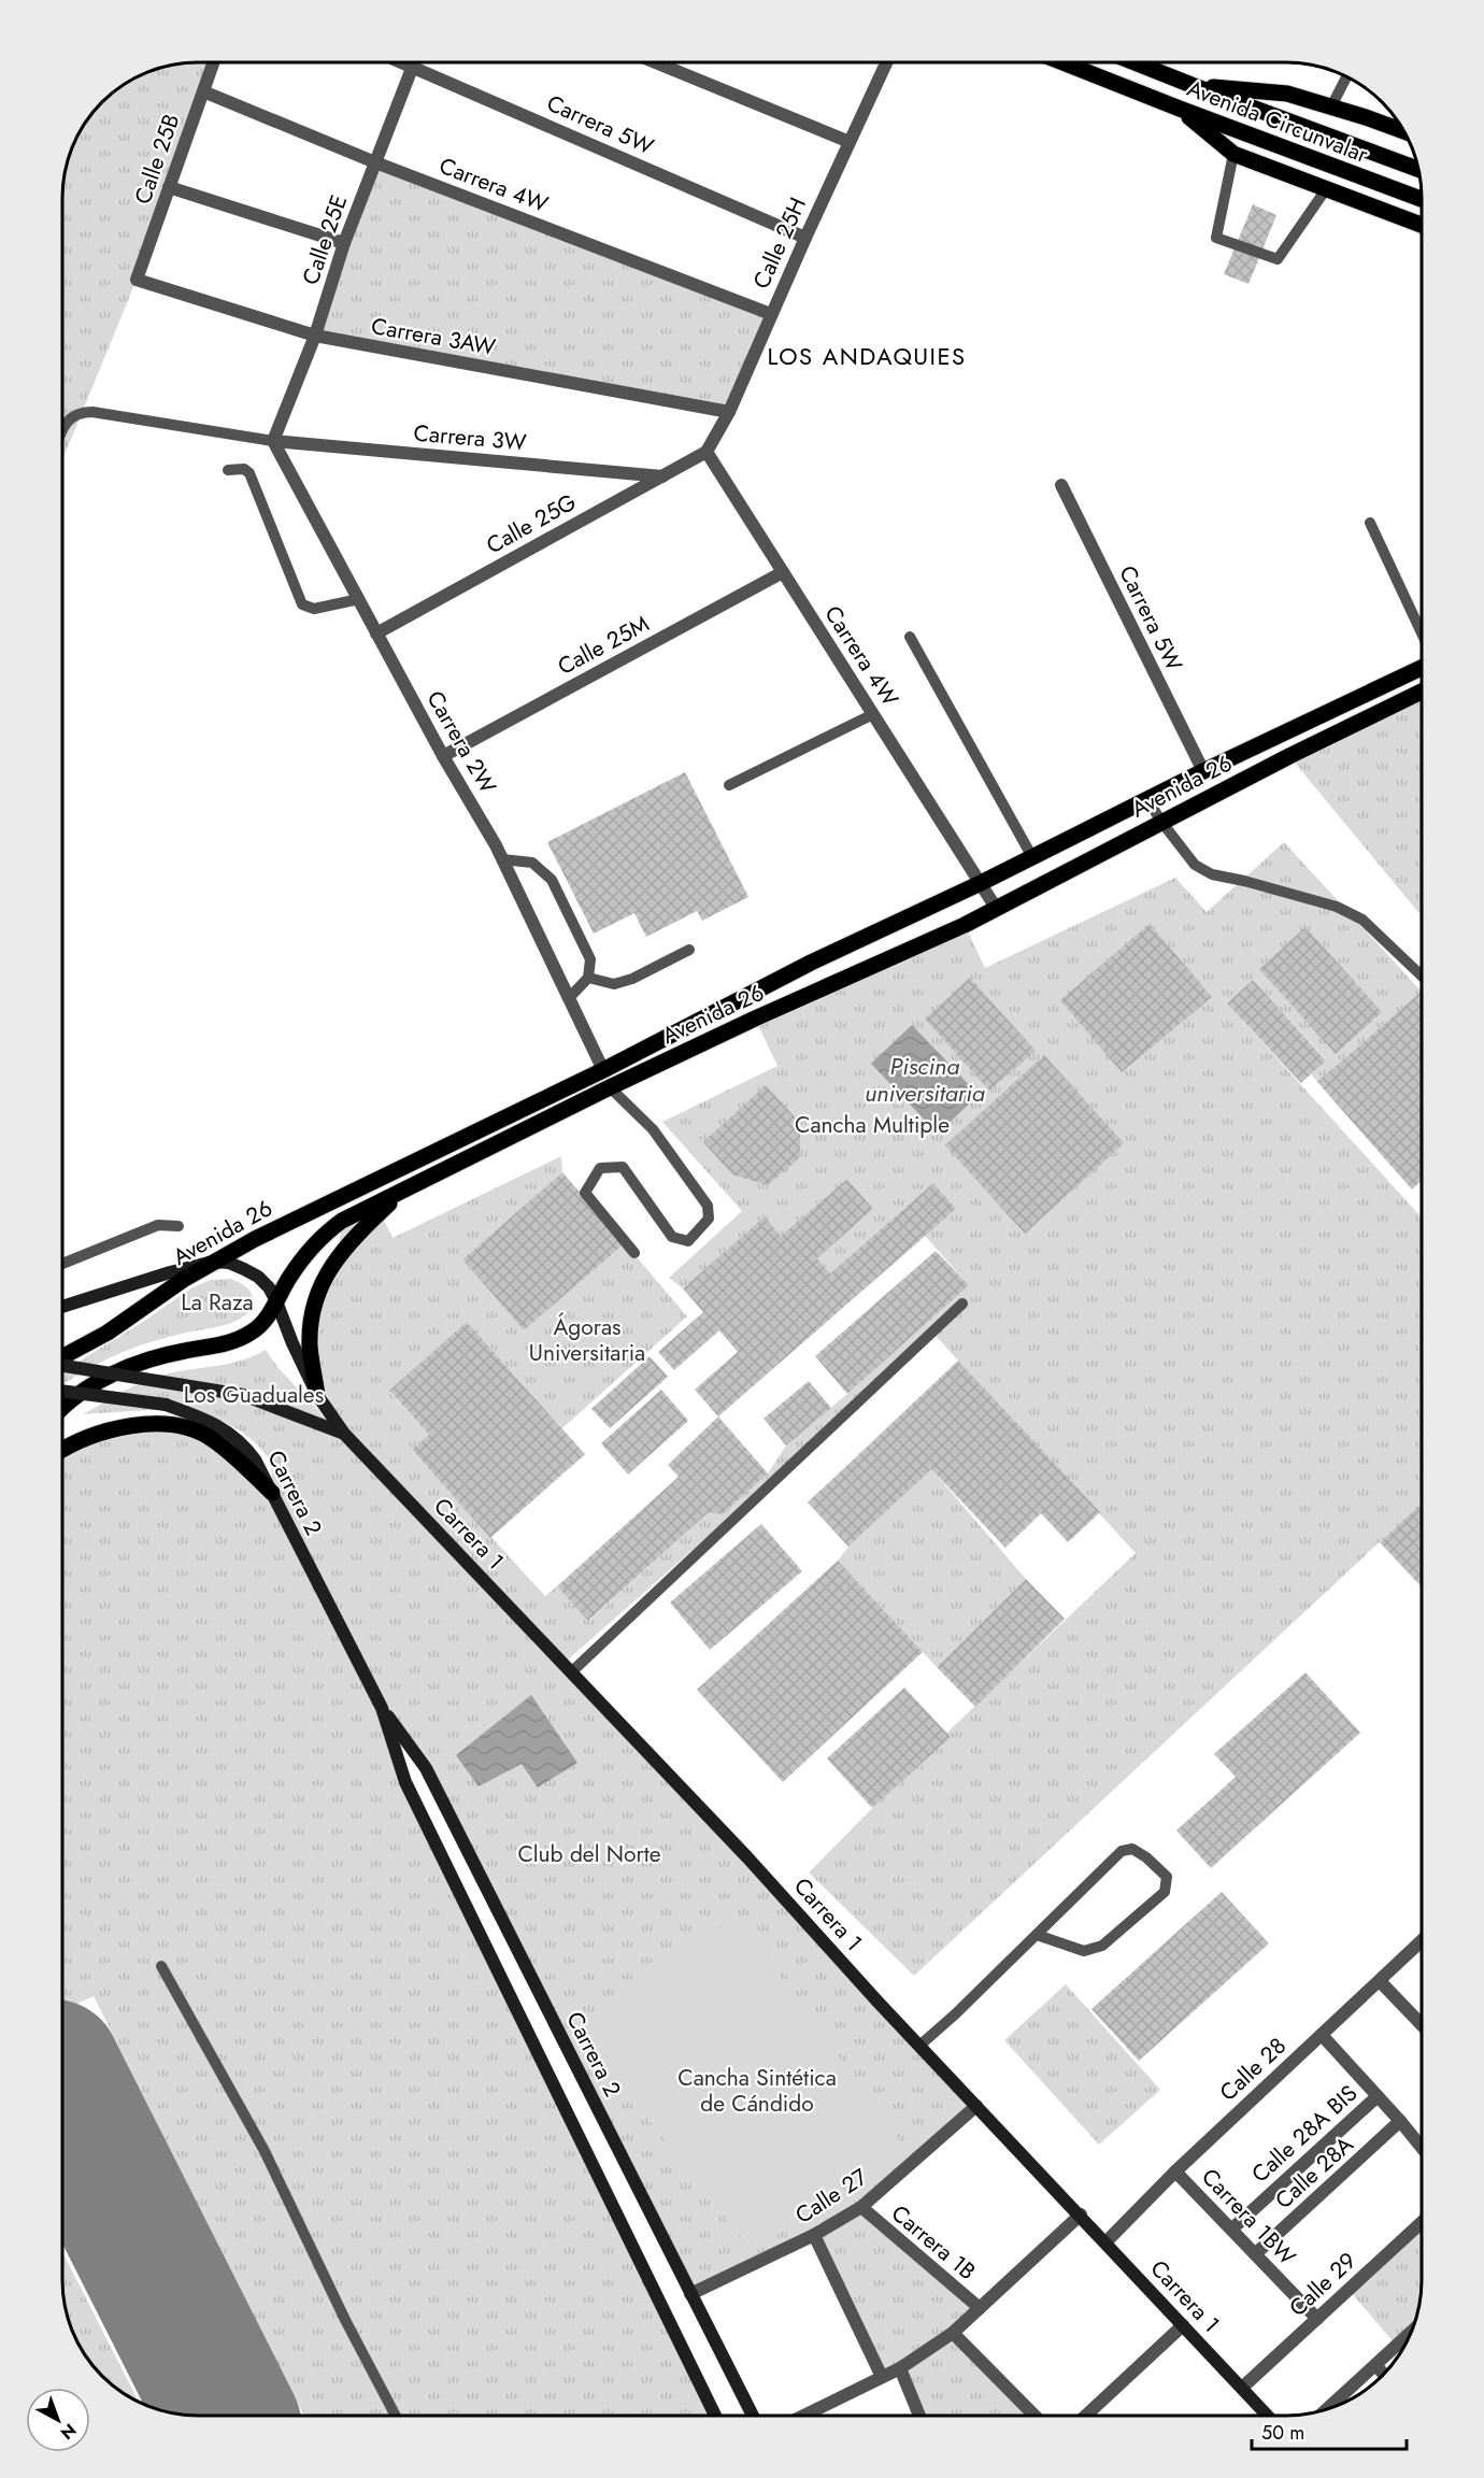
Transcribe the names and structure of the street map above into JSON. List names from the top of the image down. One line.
{"streets":{"main road":["Avenida Circunvalar","Avenida 26","Carrera 2","Carrera 1"],"street":["Carrera 5W","Calle 25B","Carrera 4W","Calle 25E","Calle 25H","Carrera 3AW","Carrera 3W","Calle 25G","Calle 25M","Carrera 2W","Calle 28","Calle 28A BIS","Calle 28A","Calle 27","Carrera 1BW","Carrera 1B","Calle 29"]},"crossings":[["Carrera 5W","Calle 25E"],["Carrera 5W","Calle 25H"],["Carrera 5W","Avenida 26"],["Calle 25B","Carrera 4W"],["Calle 25B","Carrera 3AW"],["Carrera 4W","Calle 25E"],["Carrera 4W","Calle 25H"],["Carrera 4W","Calle 25G"],["Carrera 4W","Calle 25M"],["Carrera 4W","Avenida 26"],["Calle 25E","Carrera 3AW"],["Calle 25E","Carrera 3W"],["Calle 25E","Carrera 2W"],["Calle 25H","Carrera 3AW"],["Calle 25H","Calle 25G"],["Carrera 3W","Calle 25G"],["Carrera 3W","Carrera 2W"],["Calle 25G","Carrera 2W"],["Calle 25M","Carrera 2W"],["Carrera 2W","Avenida 26"],["Avenida 26","Carrera 1"],["Carrera 2","Carrera 1"],["Carrera 2","Calle 27"],["Carrera 1","Calle 28"],["Carrera 1","Calle 27"],["Carrera 1","Calle 29"],["Calle 28","Carrera 1BW"],["Calle 28A BIS","Carrera 1BW"],["Calle 28A","Carrera 1BW"],["Calle 27","Carrera 1B"],["Carrera 1BW","Calle 29"]],"districts":["LOS ANDAQUIES"],"water":["Piscina universitaria"],"parks":["Cancha Multiple","La Raza","Ágoras Universitaria","Los Guaduales","Club del Norte","Cancha Sintética de Cándido"],"scale_bar":"50 m","north":"bottom right"}
